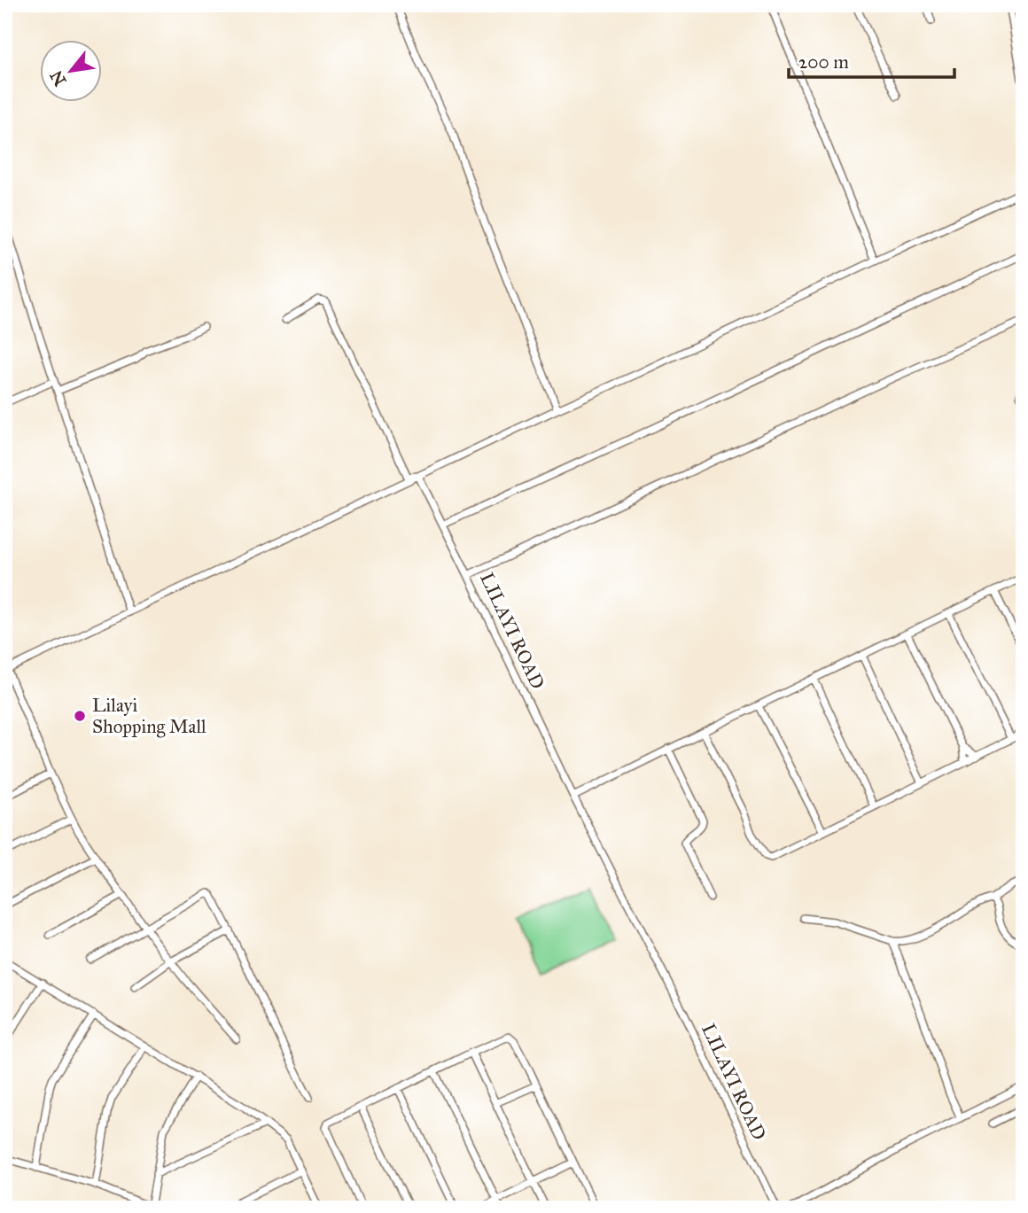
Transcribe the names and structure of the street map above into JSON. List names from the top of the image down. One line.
{"streets":{"street":["LILAYI ROAD"]},"places":["Lilayi Shopping Mall"],"scale_bar":"200 m","north":"bottom left"}
